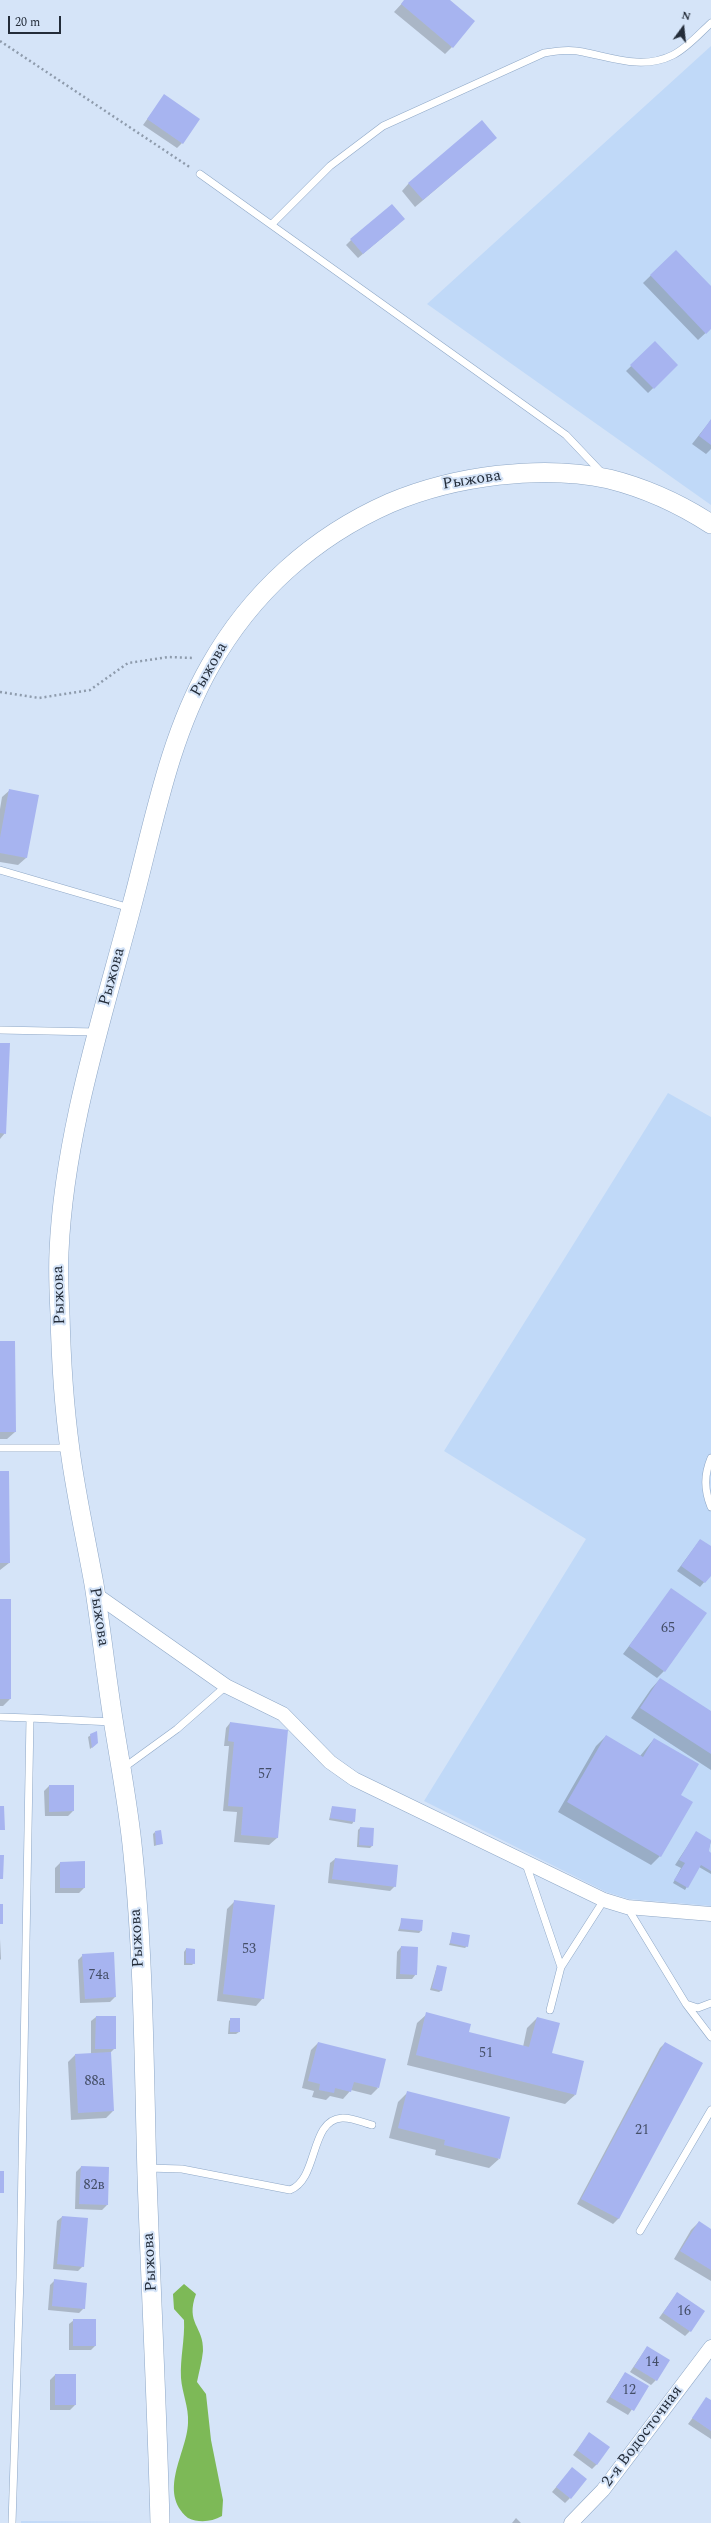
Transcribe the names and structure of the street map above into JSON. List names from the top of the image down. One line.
{"streets":{"street":["Рыжова","2-я Водосточная"]},"house_numbers":["65","57","53","74а","51","88а","21","82в","16","14","12"],"scale_bar":"20 m","north":"top"}
